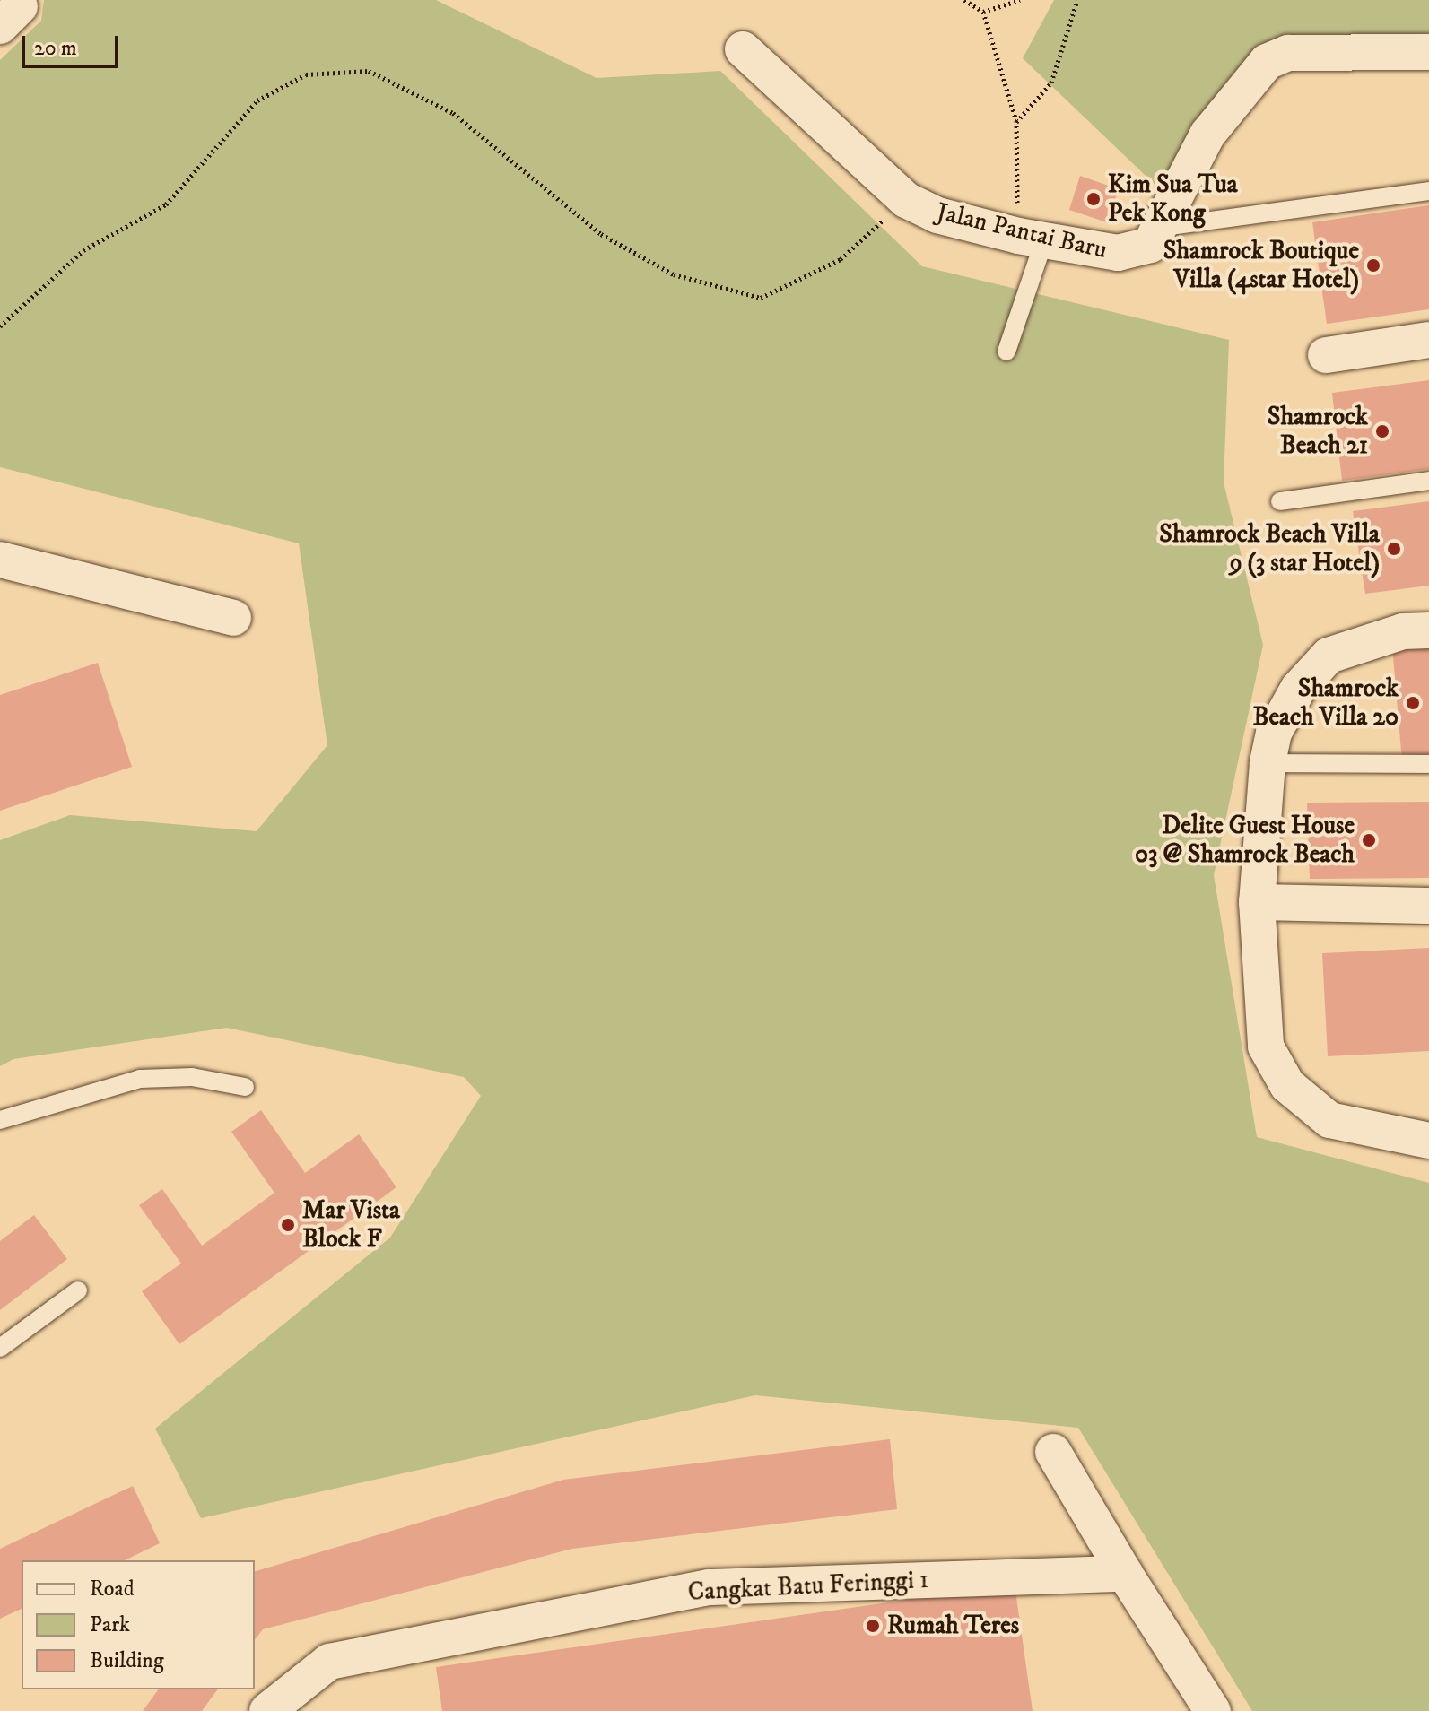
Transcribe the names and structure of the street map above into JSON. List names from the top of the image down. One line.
{"streets":{"street":["Jalan Pantai Baru","Cangkat Batu Feringgi 1"]},"places":["Kim Sua Tua Pek Kong","Shamrock Boutique Villa (4star Hotel)","Shamrock Beach 21","Shamrock Beach Villa 9 (3 star Hotel)","Shamrock Beach Villa 20","Delite Guest House 03 @ Shamrock Beach","Mar Vista Block F","Rumah Teres"],"legend":["Road","Park","Building"],"scale_bar":"20 m"}
